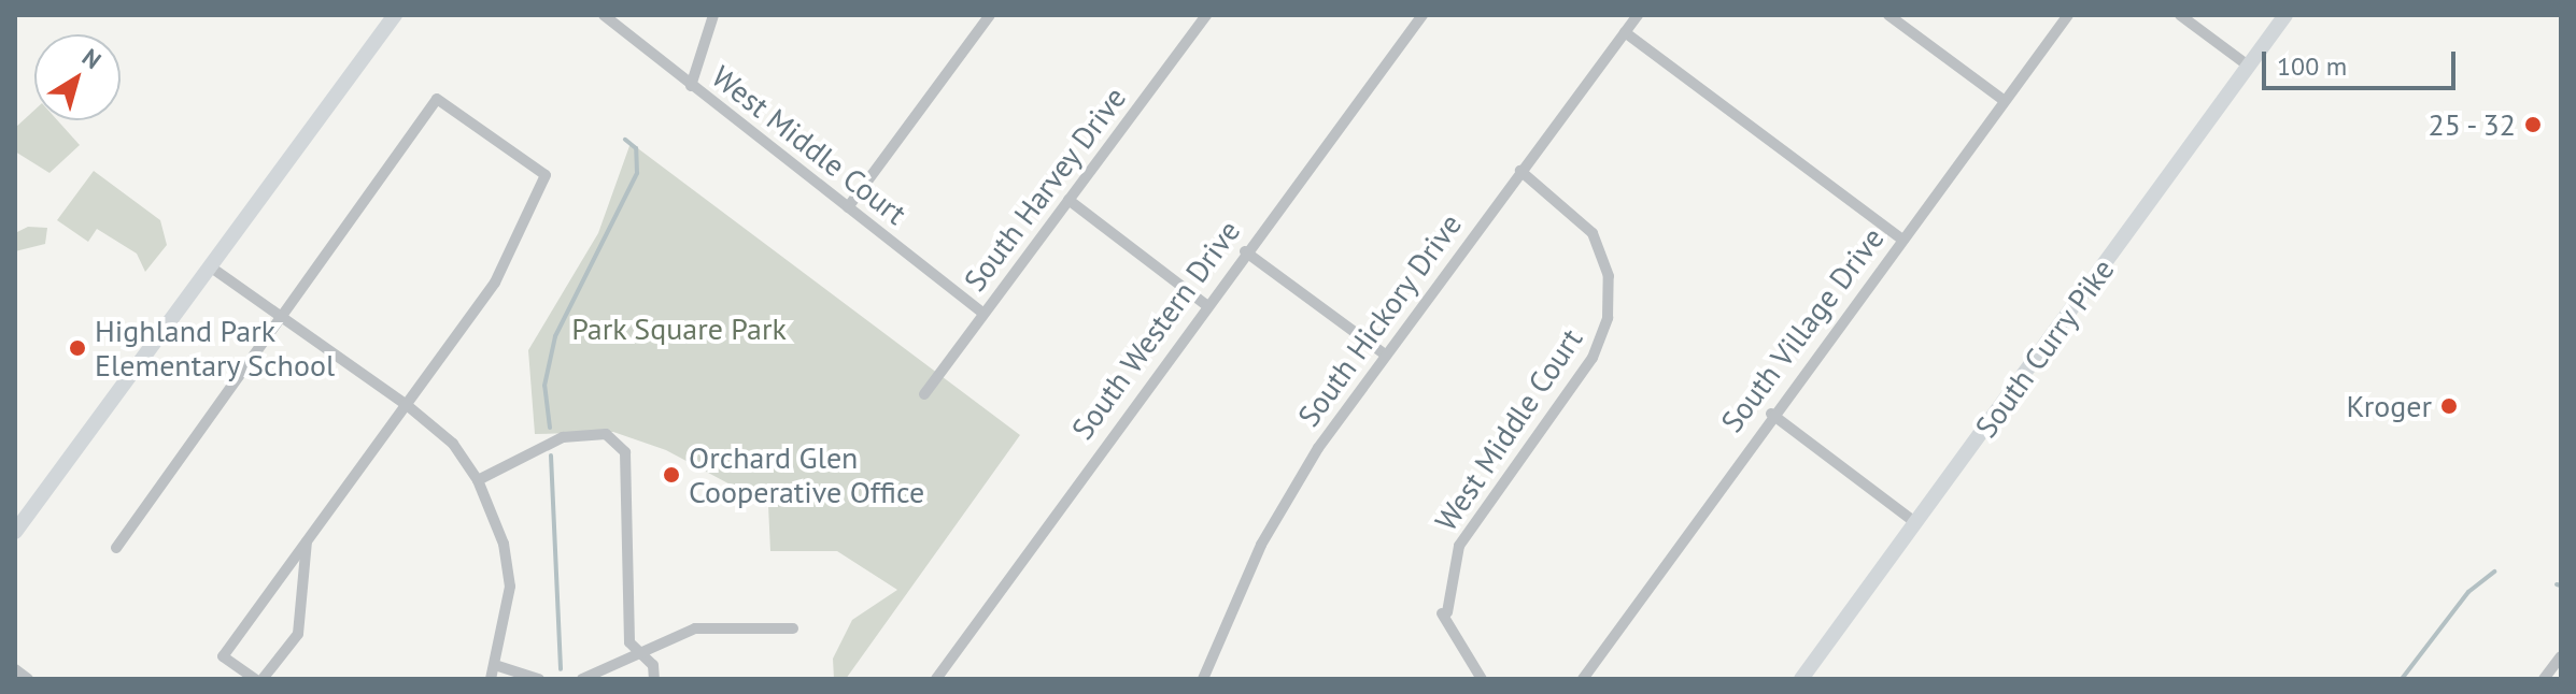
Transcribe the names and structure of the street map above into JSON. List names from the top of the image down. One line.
{"streets":{"main road":["South Curry Pike"],"street":["West Middle Court","South Harvey Drive","South Hickory Drive","South Western Drive","South Village Drive"]},"crossings":[["West Middle Court","South Harvey Drive"],["West Middle Court","South Hickory Drive"]],"parks":["Park Square Park"],"places":["25 - 32","Highland Park Elementary School","Kroger","Orchard Glen Cooperative Office"],"scale_bar":"100 m","north":"top right"}
